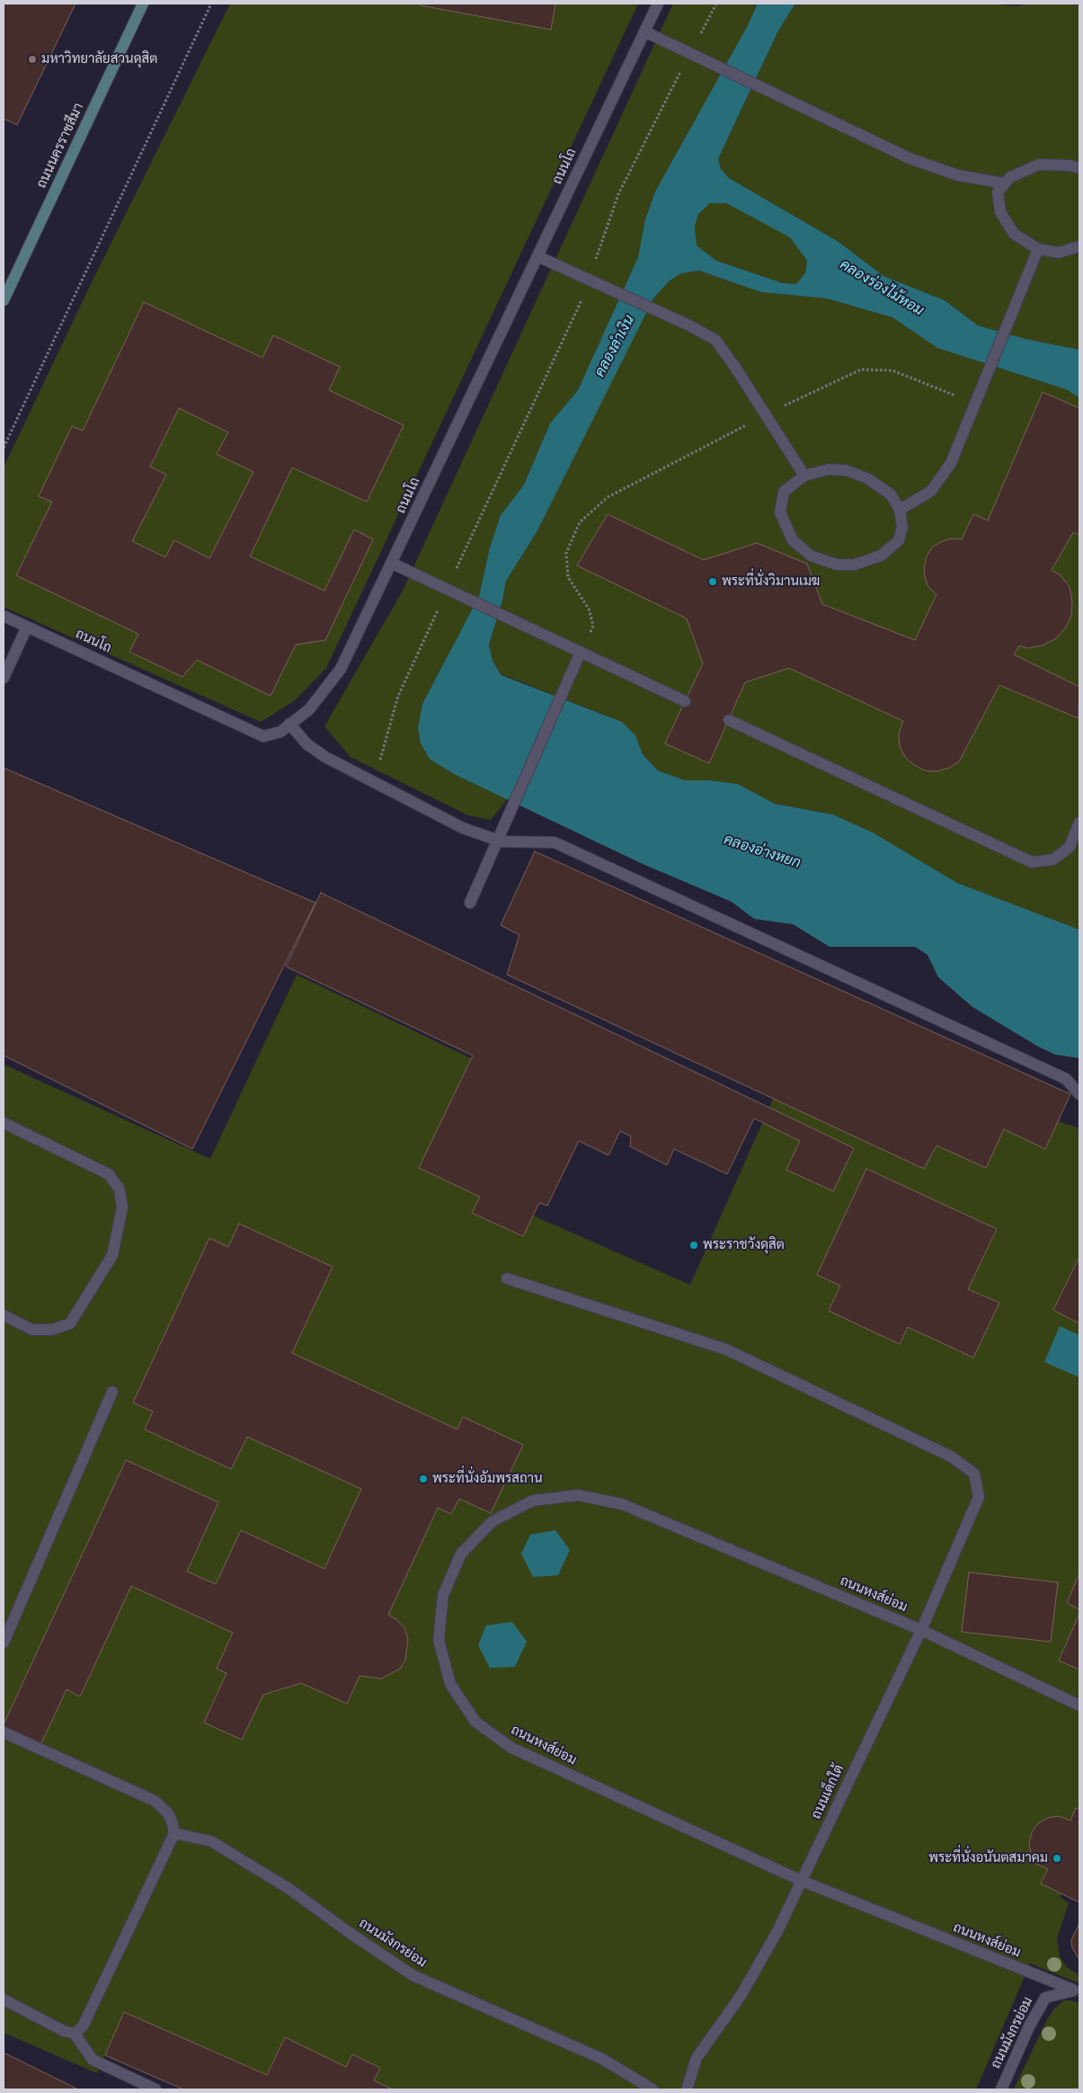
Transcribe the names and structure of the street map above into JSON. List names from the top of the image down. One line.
{"streets":{"main road":["ถนนนครราชสีมา"],"lane":["ถนนโถ","ถนนหงส์ย่อม","ถนนเด็กใต้","ถนนมังกรย่อม"]},"crossings":[["ถนนหงส์ย่อม","ถนนเด็กใต้"],["ถนนหงส์ย่อม","ถนนมังกรย่อม"]],"water":["คลองร่องไม้หอม","คลองลำเงิน","คลองอ่างหยก"],"places":["มหาวิทยาลัยสวนดุสิต","พระที่นั่งวิมานเมฆ","พระราชวังดุสิต","พระที่นั่งอัมพรสถาน","พระที่นั่งอนันตสมาคม"]}
